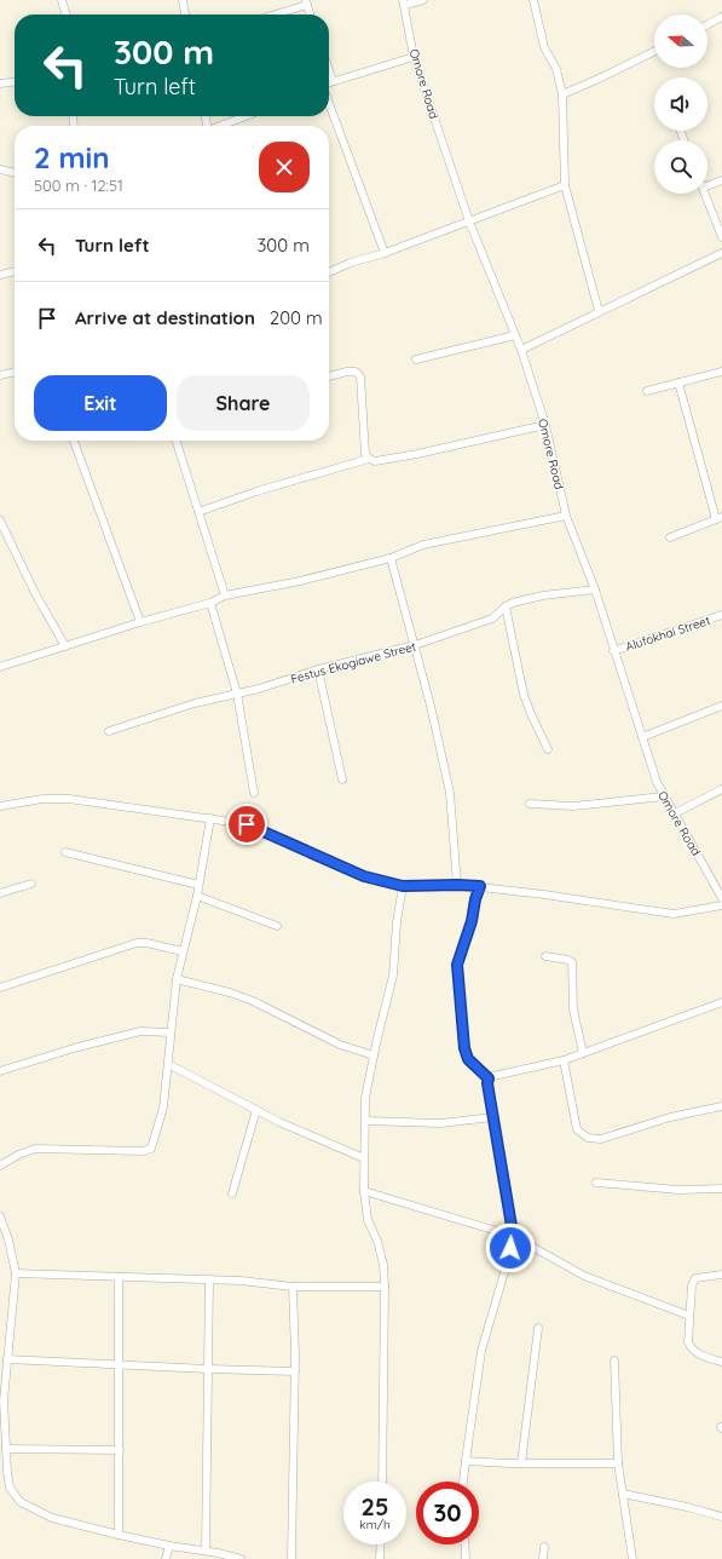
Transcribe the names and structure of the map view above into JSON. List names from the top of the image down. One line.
{"streets":{"street":["Omore Road","Alufokhai Street","Festus Ekogiawe Street"]},"crossings":[["Omore Road","Alufokhai Street"],["Omore Road","Festus Ekogiawe Street"]],"north":"left","page":{"turn":["300 m","Turn left"],"heading":["2 min","500 m · 12:51"],"list":[{"name":"Turn left","value":"300 m"},{"name":"Arrive at destination","value":"200 m"}],"buttons":["Exit","Share"],"speed":"25 km/h","limit":"30"}}
